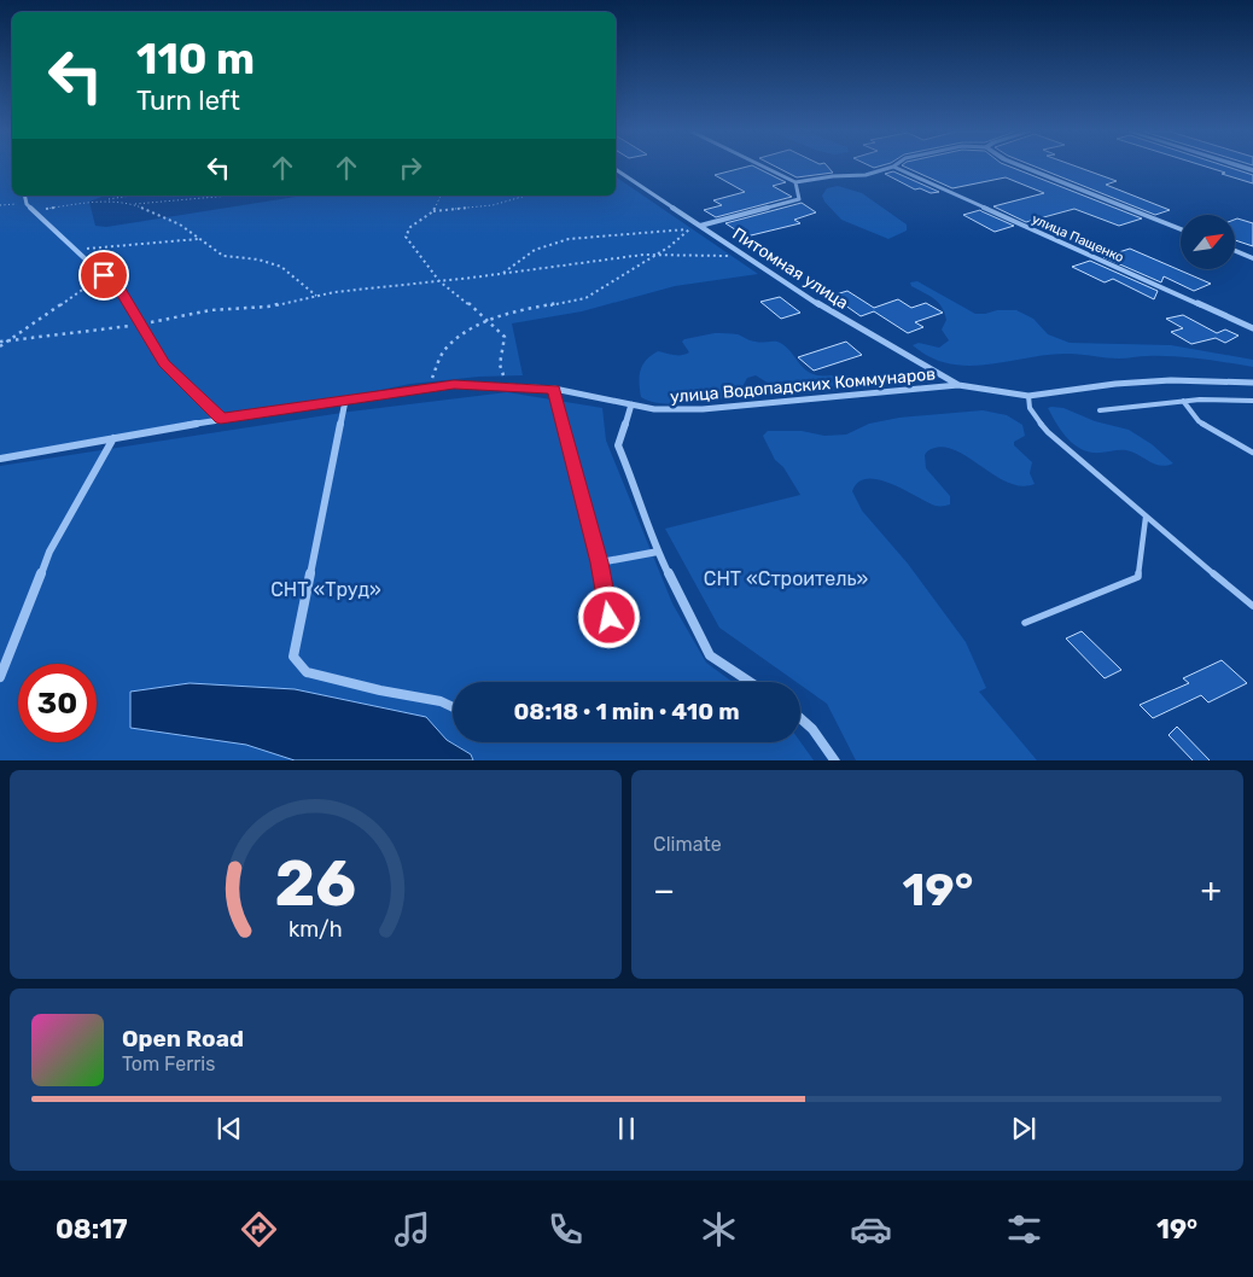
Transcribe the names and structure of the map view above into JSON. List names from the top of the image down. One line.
{"streets":{"street":["улица Пащенко","Питомная улица","улица Водопадских Коммунаров"]},"crossings":[["Питомная улица","улица Водопадских Коммунаров"]],"parks":["СНТ «Строитель»","СНТ «Труд»"],"north":"top right","page":{"turn":["110 m","Turn left"],"limit":"30","trip":"08:18 · 1 min · 410 m","tile":"Climate","heat":["−","19°","+"],"song":["Open Road","Tom Ferris"],"tabs":["08:17","19°"],"gauge":["26","km/h"]}}
